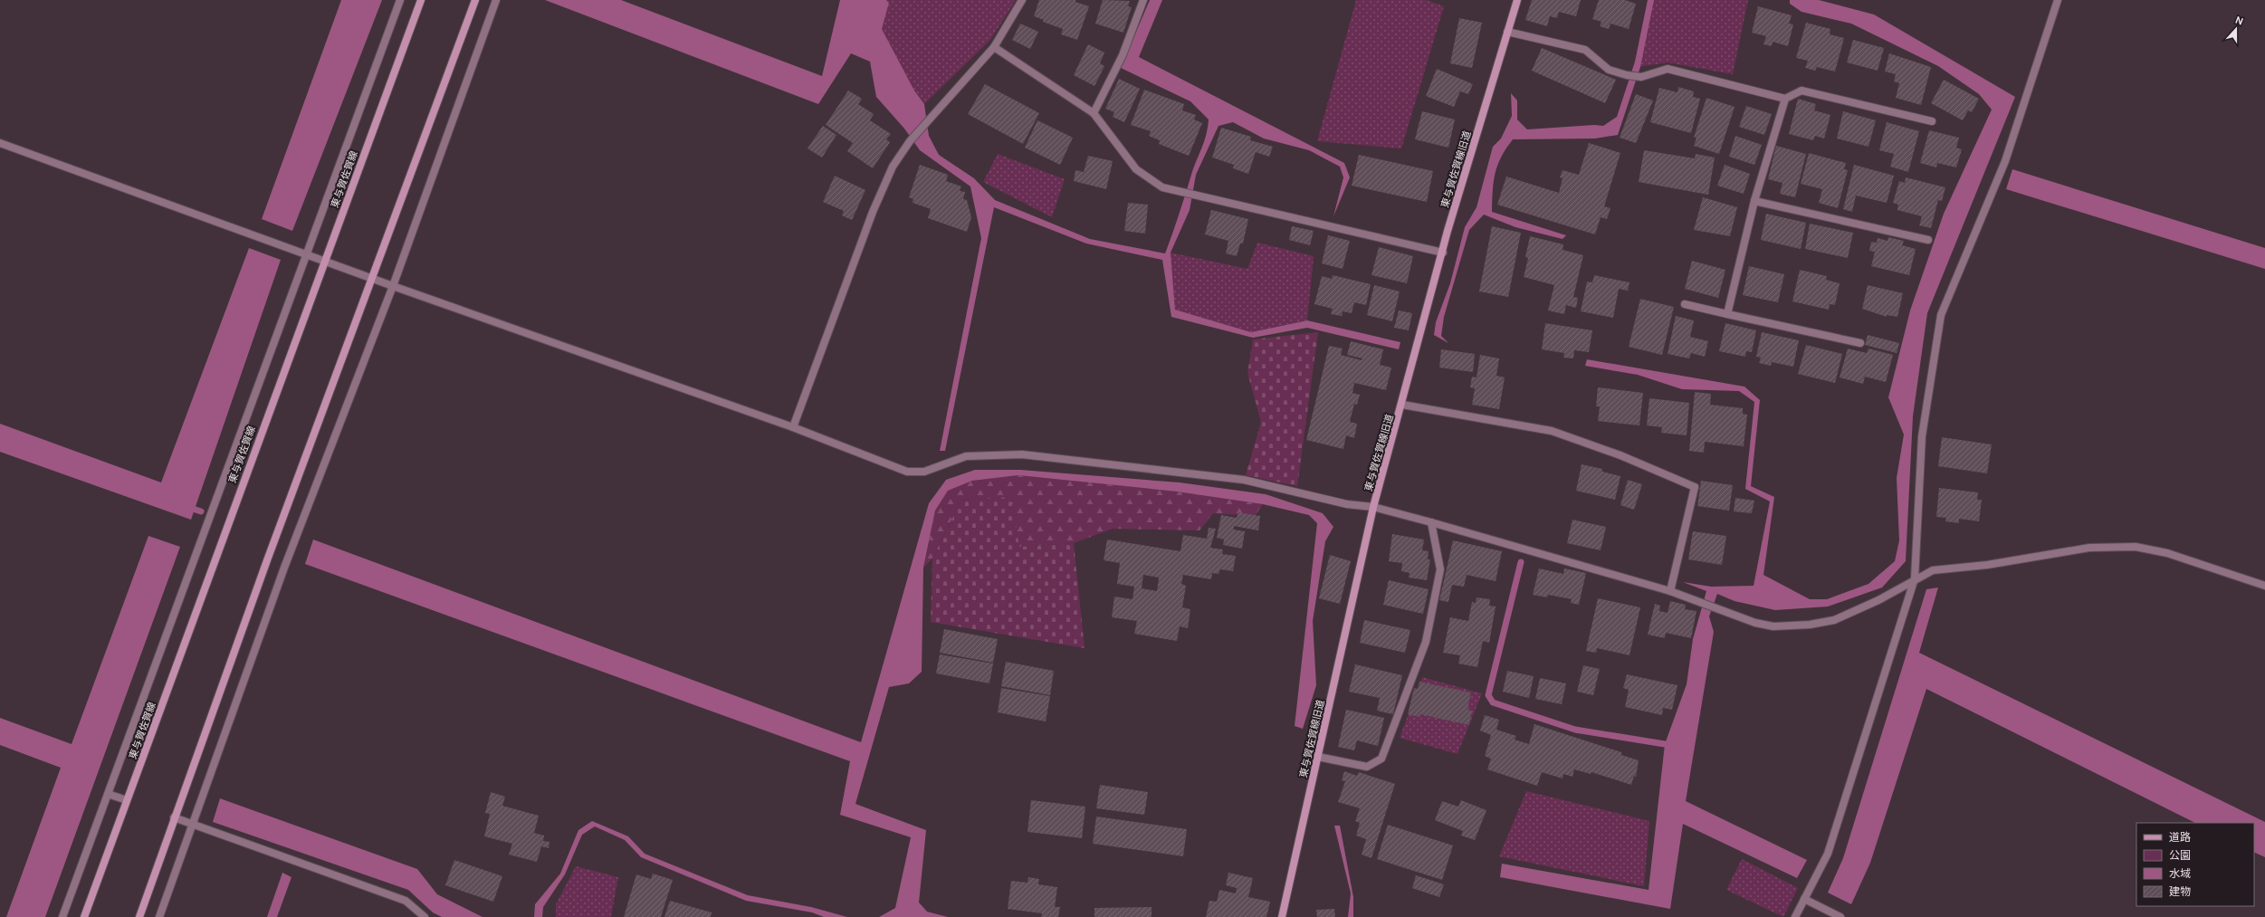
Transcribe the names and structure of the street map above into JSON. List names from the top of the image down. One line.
{"streets":{"main road":["東与賀佐賀線旧道","東与賀佐賀線"]},"legend":["道路","公園","水域","建物"],"north":"top"}
